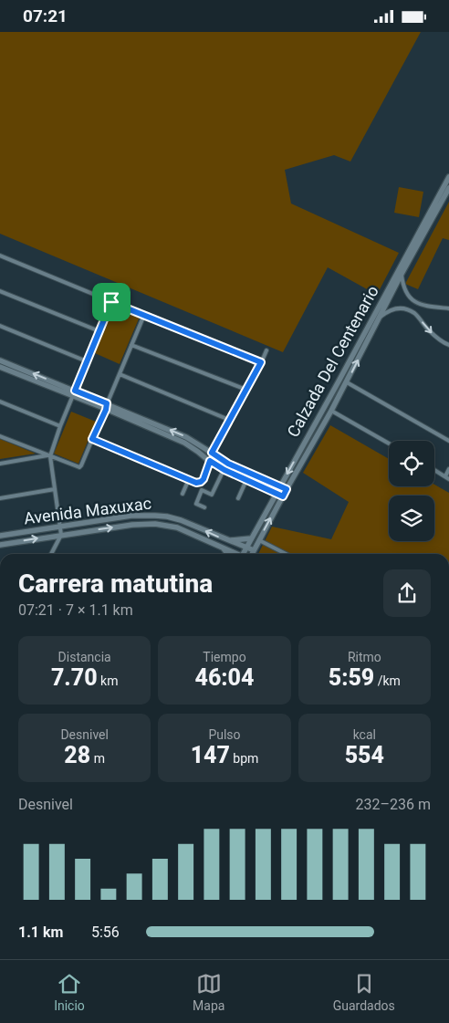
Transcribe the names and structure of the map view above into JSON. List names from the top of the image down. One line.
{"streets":{"main road":["Calzada Del Centenario","Avenida Maxuxac"]},"crossings":[["Calzada Del Centenario","Avenida Maxuxac"]],"page":{"status":"07:21","heading":["Carrera matutina","07:21 · 7 × 1.1 km"],"stats":[["Distancia","7.70 km"],["Tiempo","46:04"],["Ritmo","5:59 /km"],["Desnivel","28 m"],["Pulso","147 bpm"],["kcal","554"]],"chart":["Desnivel","232–236 m"],"list":[{"name":"1.1 km","note":"5:56"}],"tabs":["Inicio","Mapa","Guardados"]}}
